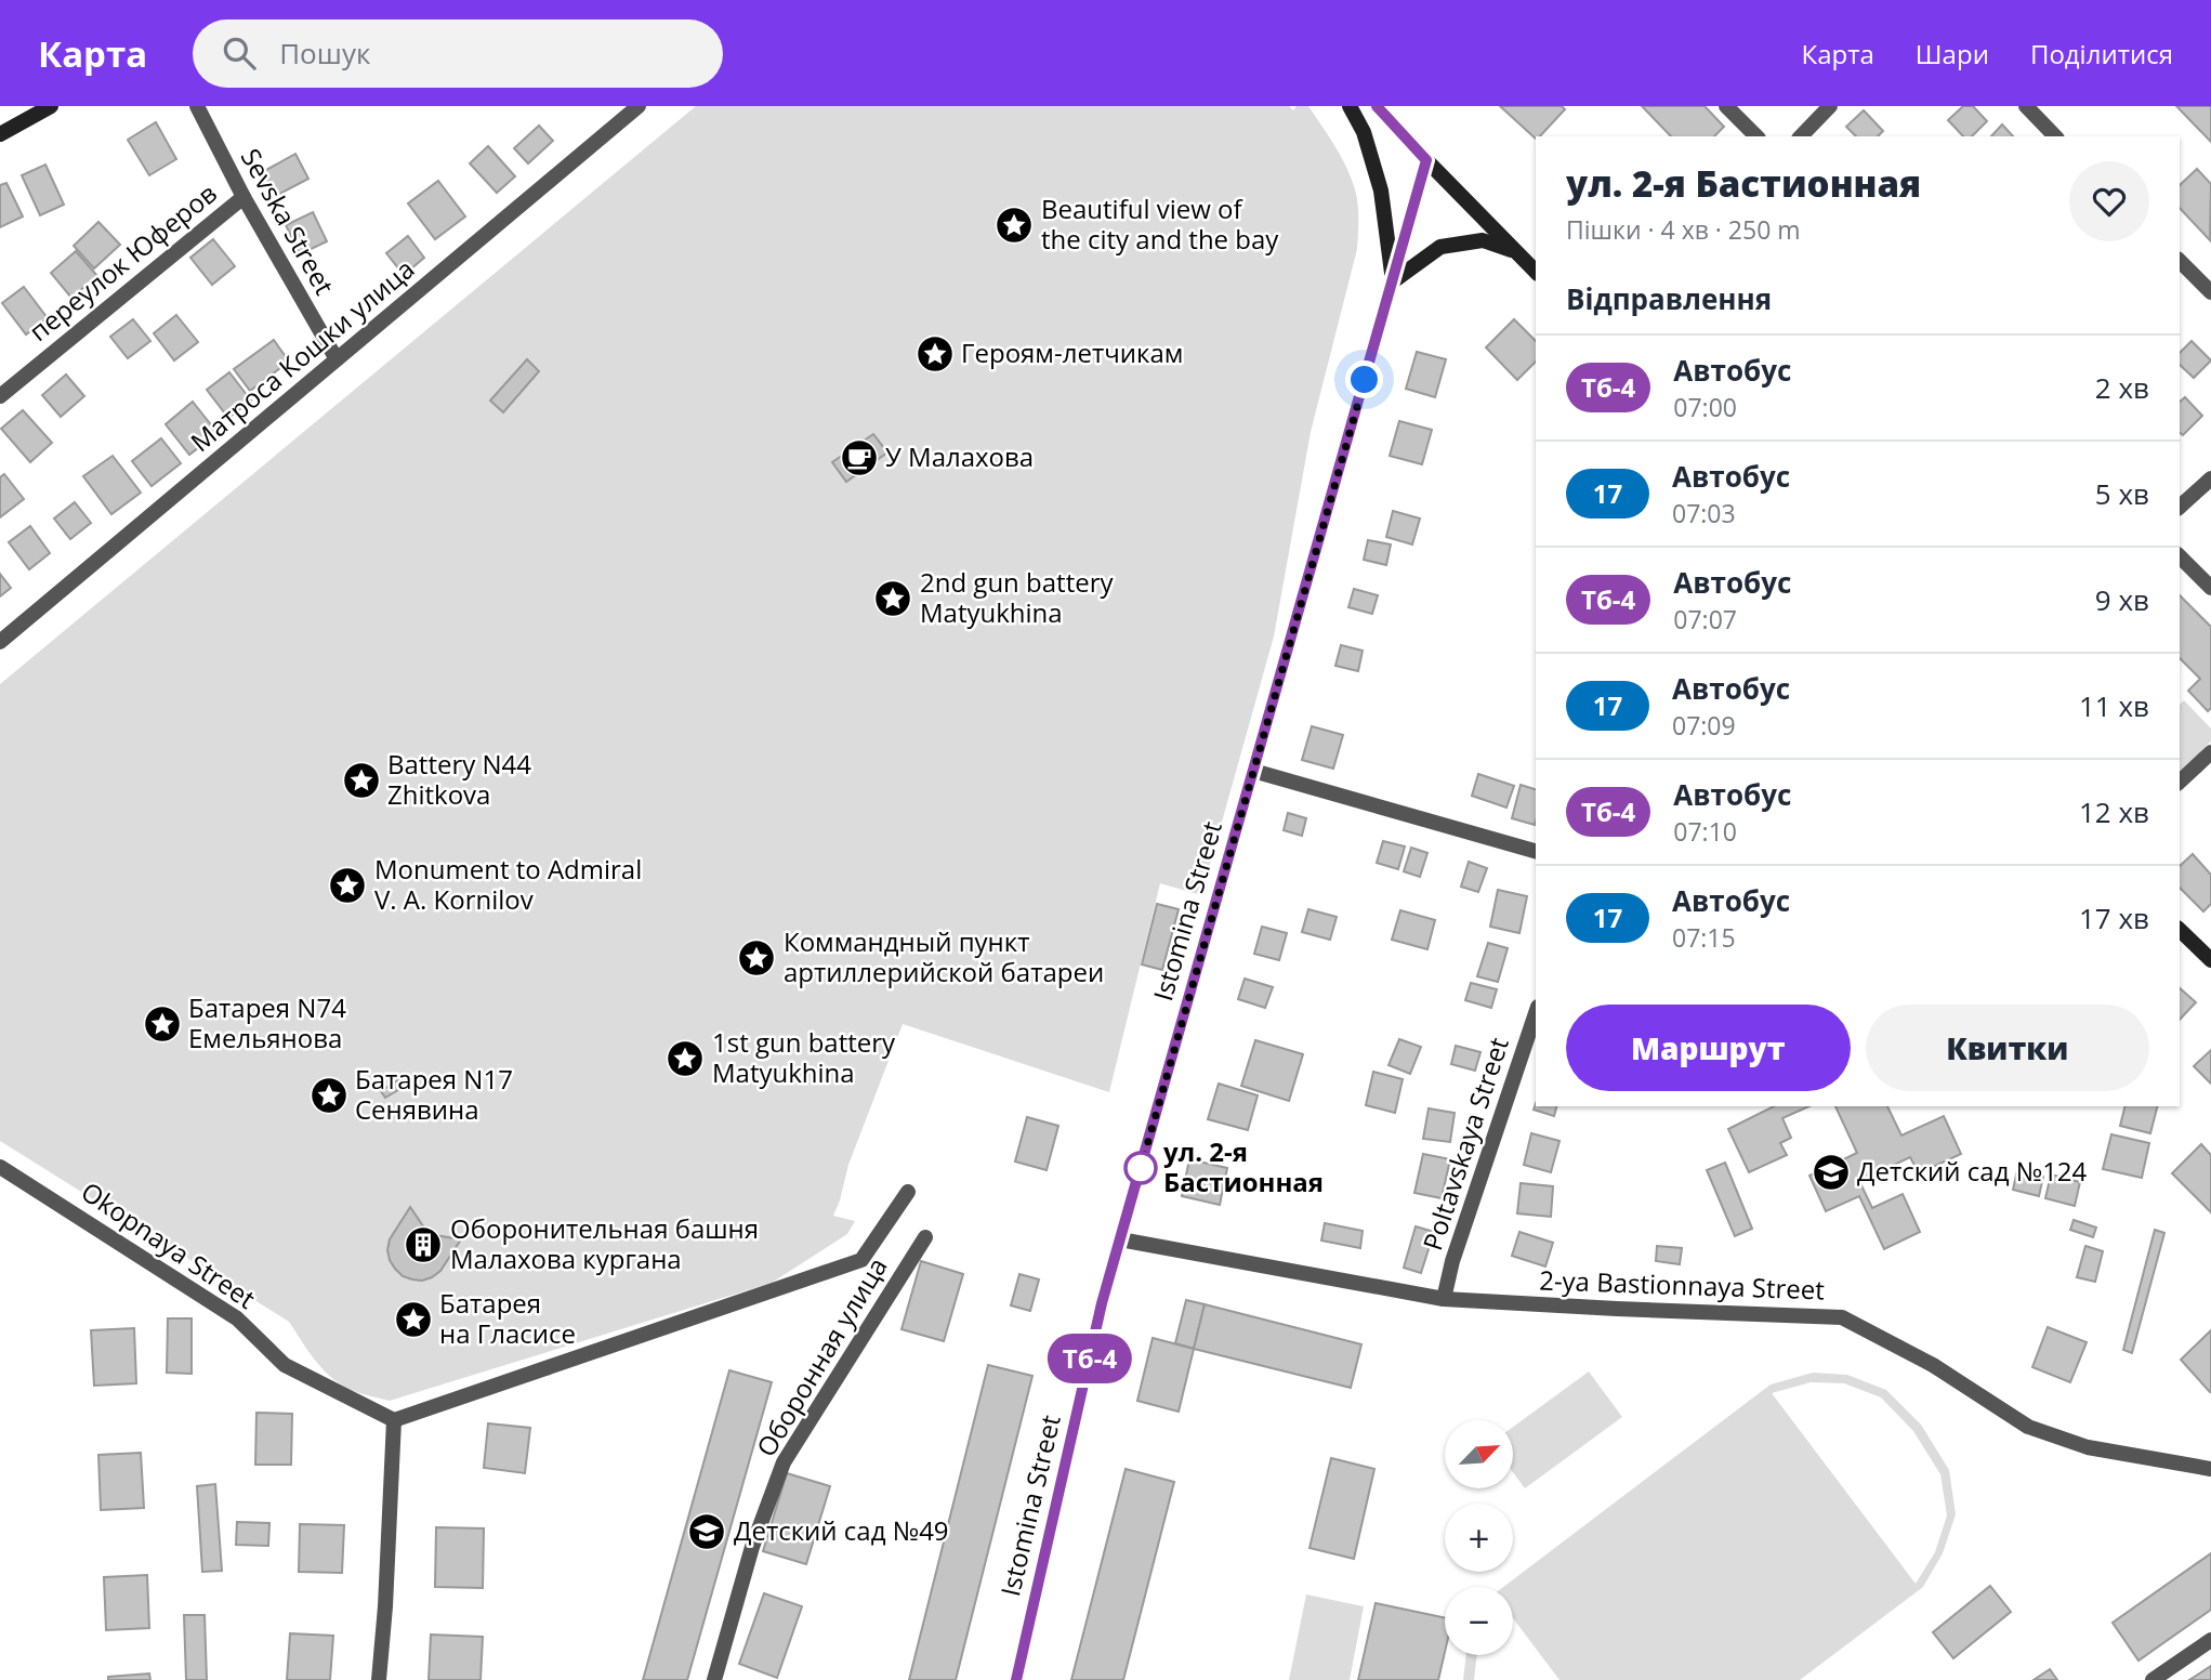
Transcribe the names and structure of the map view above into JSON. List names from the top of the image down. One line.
{"streets":{"main road":["Istomina Street"],"street":["Sevska Street","переулок Юферов","Матроса Кошки улица","Poltavskaya Street","Okopnaya Street","2-ya Bastionnaya Street","Оборонная улица"]},"crossings":[["Sevska Street","переулок Юферов"],["Sevska Street","Матроса Кошки улица"],["Istomina Street","2-ya Bastionnaya Street"],["Poltavskaya Street","2-ya Bastionnaya Street"]],"places":{"place":["Beautiful view of the city and the bay","Героям-летчикам","2nd gun battery Matyukhina","Battery N44 Zhitkova","Monument to Admiral V. A. Kornilov","Коммандный пункт артиллерийской батареи","Батарея N74 Емельянова","1st gun battery Matyukhina","Батарея N17 Сенявина","Батарея на Гласисе"],"cafe":["У Малахова"],"other":["ул. 2-я Бастионная"],"school or university":["Детский сад №124","Детский сад №49"],"building":["Оборонительная башня Малахова кургана"]},"lines":["bus line Тб-4"],"north":"top right","page":{"header":"Карта","search":"Пошук","nav":["Карта","Шари","Поділитися"],"on_map":"Тб-4","heading":[["ул. 2-я Бастионная","Пішки · 4 хв · 250 m"],"Відправлення"],"list":[{"mark":"Тб-4","name":"Автобус","note":"07:00","value":"2 хв"},{"mark":"17","name":"Автобус","note":"07:03","value":"5 хв"},{"mark":"Тб-4","name":"Автобус","note":"07:07","value":"9 хв"},{"mark":"17","name":"Автобус","note":"07:09","value":"11 хв"},{"mark":"Тб-4","name":"Автобус","note":"07:10","value":"12 хв"},{"mark":"17","name":"Автобус","note":"07:15","value":"17 хв"}],"buttons":["Маршрут","Квитки"],"map_buttons":["+","−"]}}
